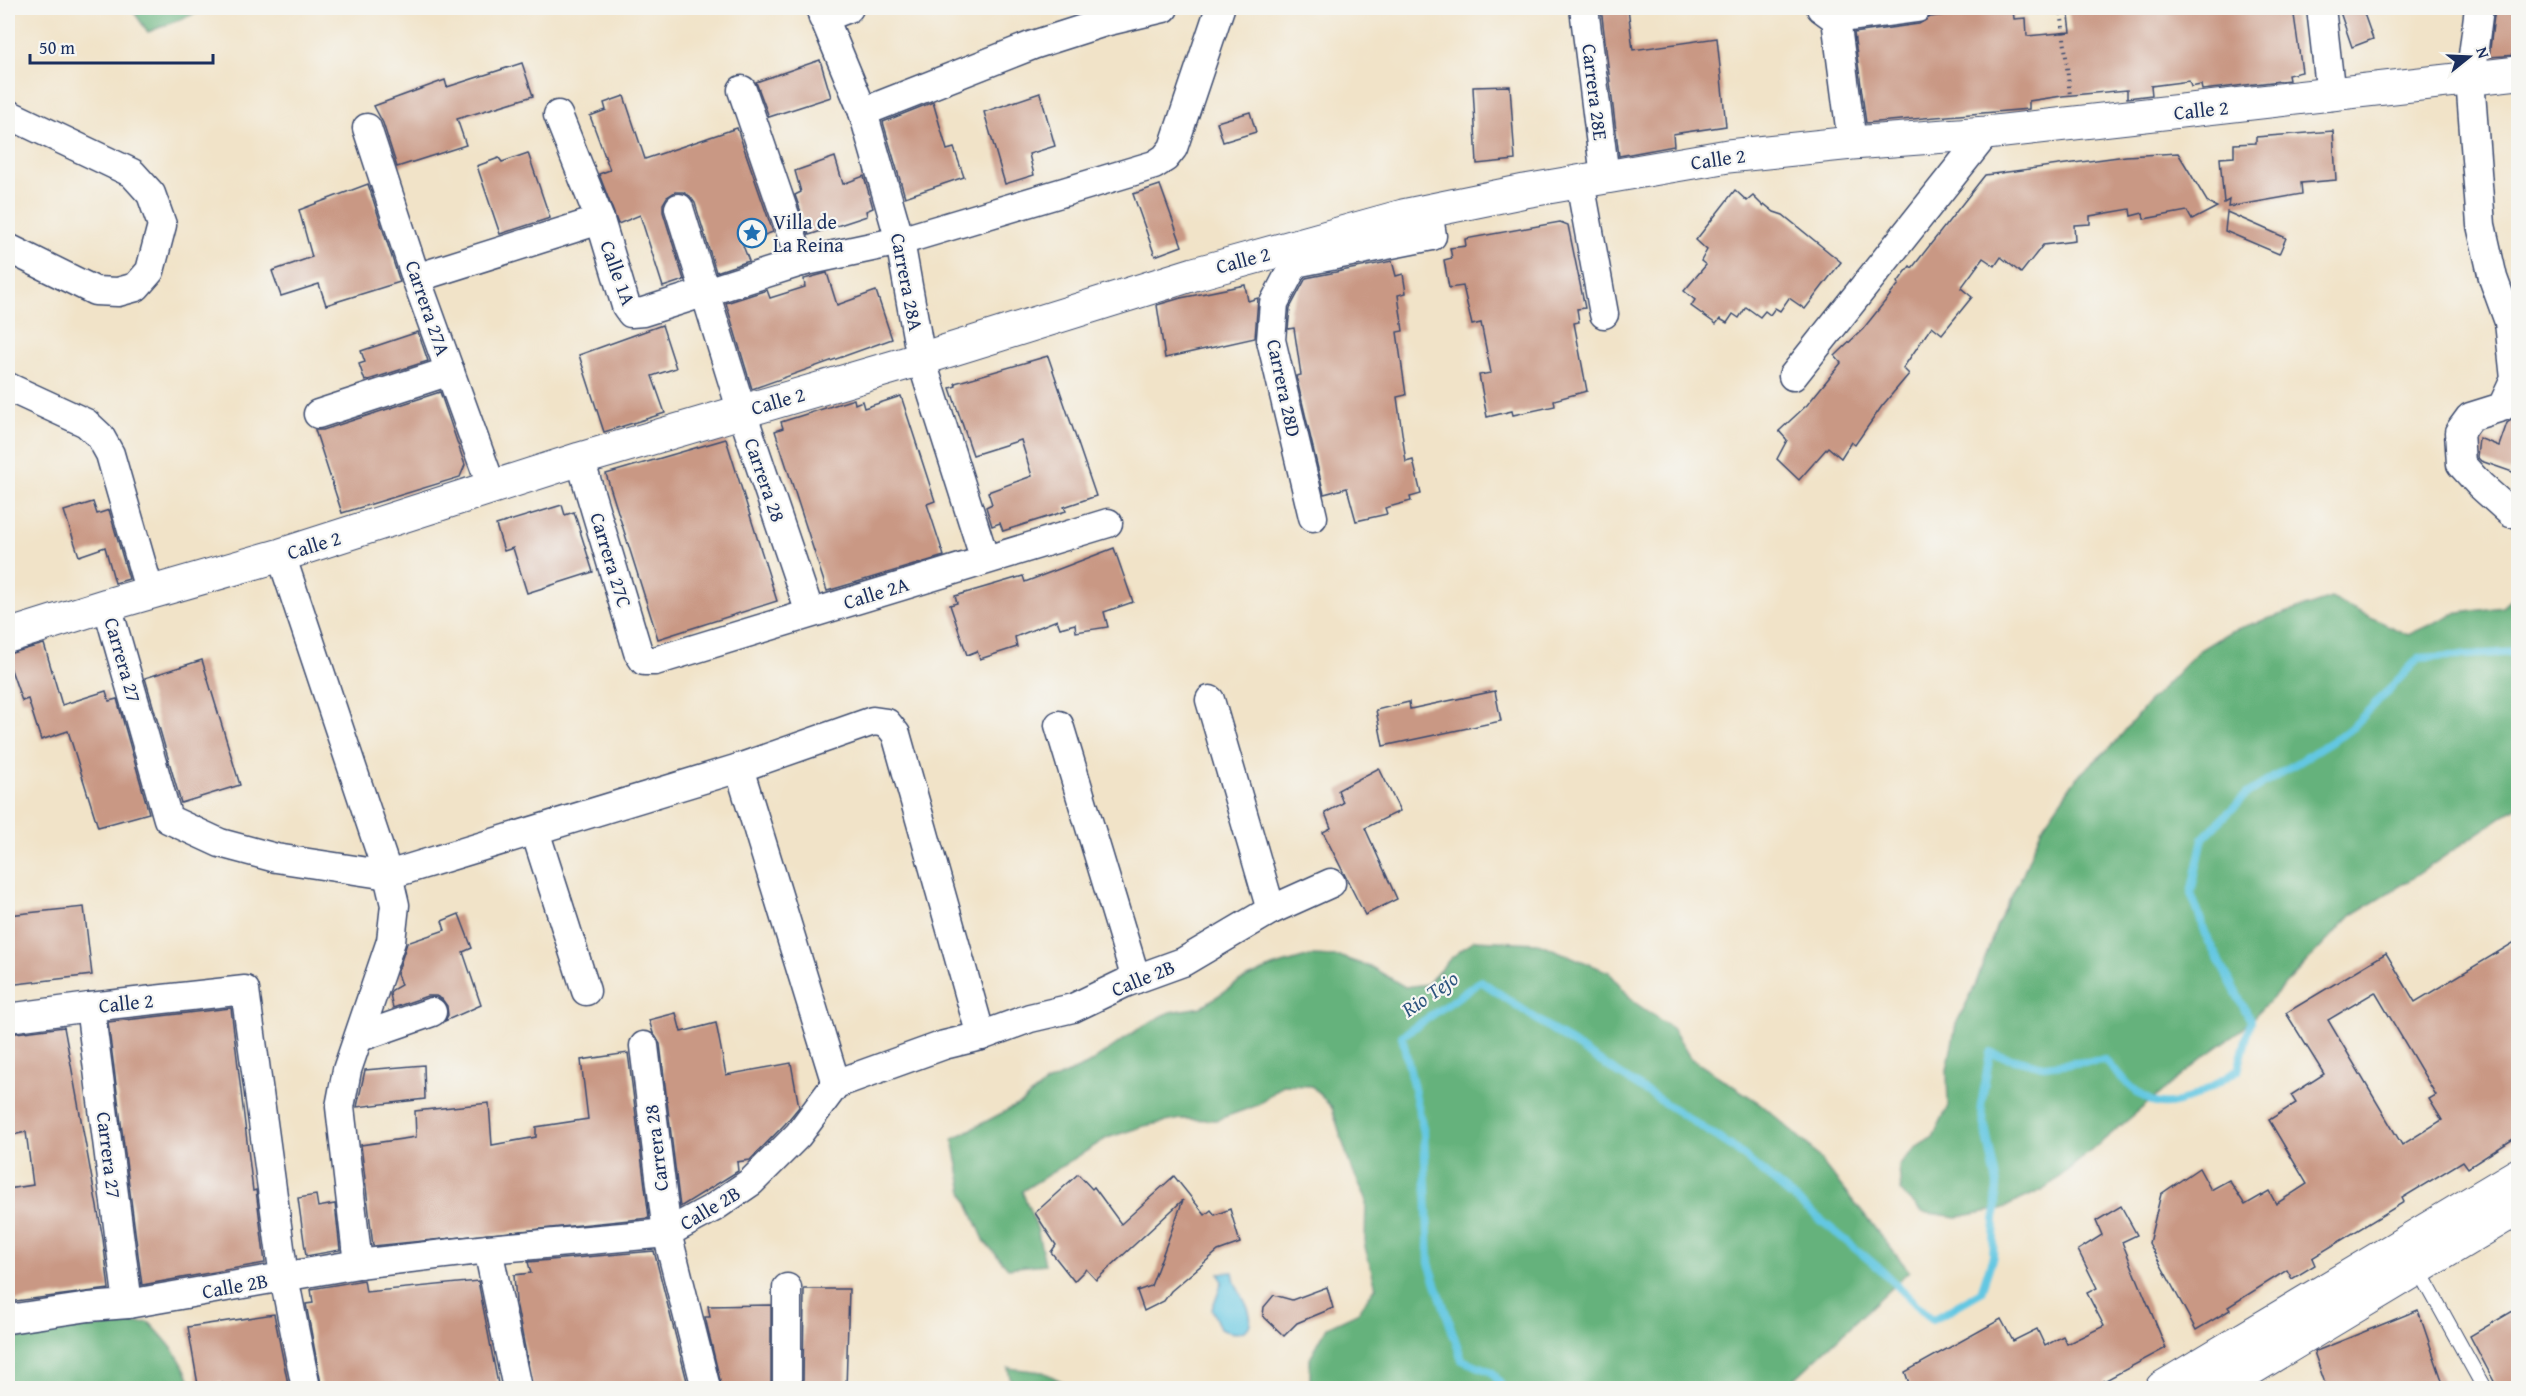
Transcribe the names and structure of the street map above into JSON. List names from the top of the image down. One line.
{"streets":{"street":["Carrera 28E","Calle 2","Calle 1A","Carrera 28A","Carrera 27A","Carrera 28D","Carrera 28","Carrera 27C","Calle 2A","Carrera 27","Calle 2B"]},"crossings":[["Carrera 28E","Calle 2"],["Calle 2","Carrera 28A"],["Calle 2","Carrera 27A"],["Calle 2","Carrera 28D"],["Calle 2","Carrera 28"],["Calle 2","Carrera 27C"],["Calle 2","Carrera 27"],["Calle 2","Calle 2B"],["Calle 1A","Carrera 28A"],["Calle 1A","Carrera 27A"],["Calle 1A","Carrera 28"],["Carrera 28A","Calle 2A"],["Carrera 28","Calle 2A"],["Carrera 28","Calle 2B"],["Carrera 27C","Calle 2A"],["Carrera 27","Calle 2B"]],"water":["Rio Tejo"],"places":{"place":["Villa de La Reina"]},"scale_bar":"50 m","north":"right"}
